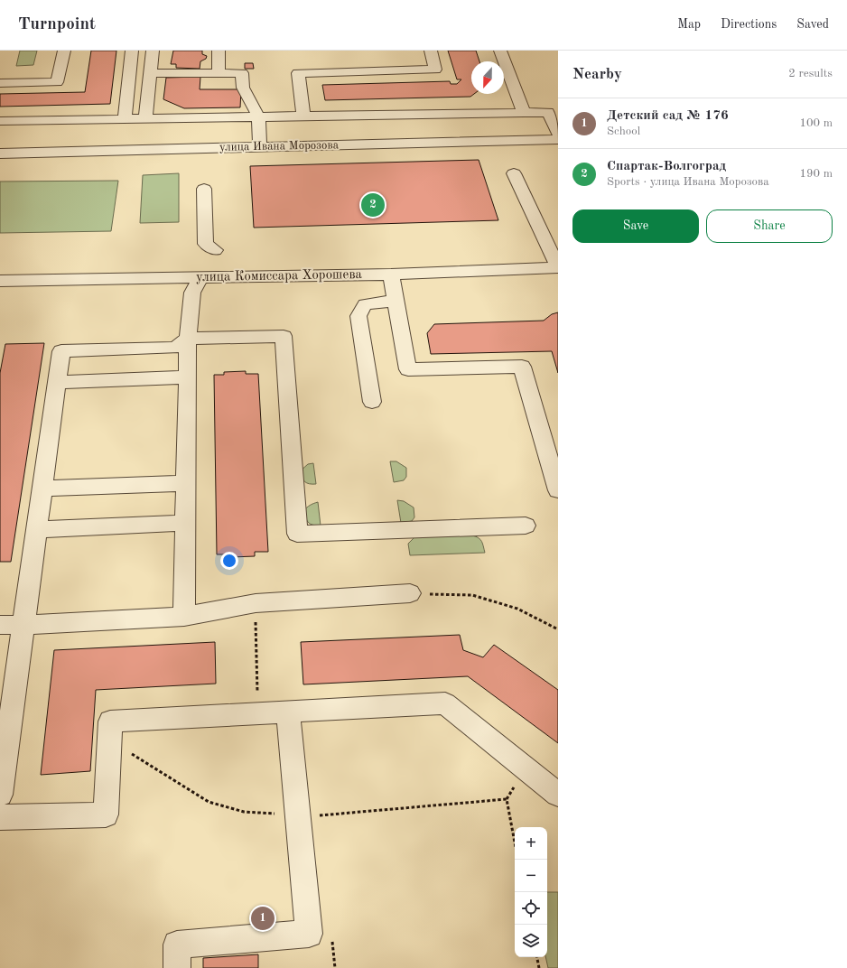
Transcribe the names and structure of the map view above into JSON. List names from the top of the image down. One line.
{"streets":{"street":["улица Ивана Морозова","улица Комиссара Хорошева"]},"north":"bottom","page":{"header":"Turnpoint","nav":["Map","Directions","Saved"],"heading":["Nearby","2 results"],"list":[{"mark":"1","name":"Детский сад № 176","note":"School","value":"100 m"},{"mark":"2","name":"Спартак-Волгоград","note":"Sports · улица Ивана Морозова","value":"190 m"}],"pins":["2","1"],"buttons":["Save","Share"],"map_buttons":["+","−"]}}
